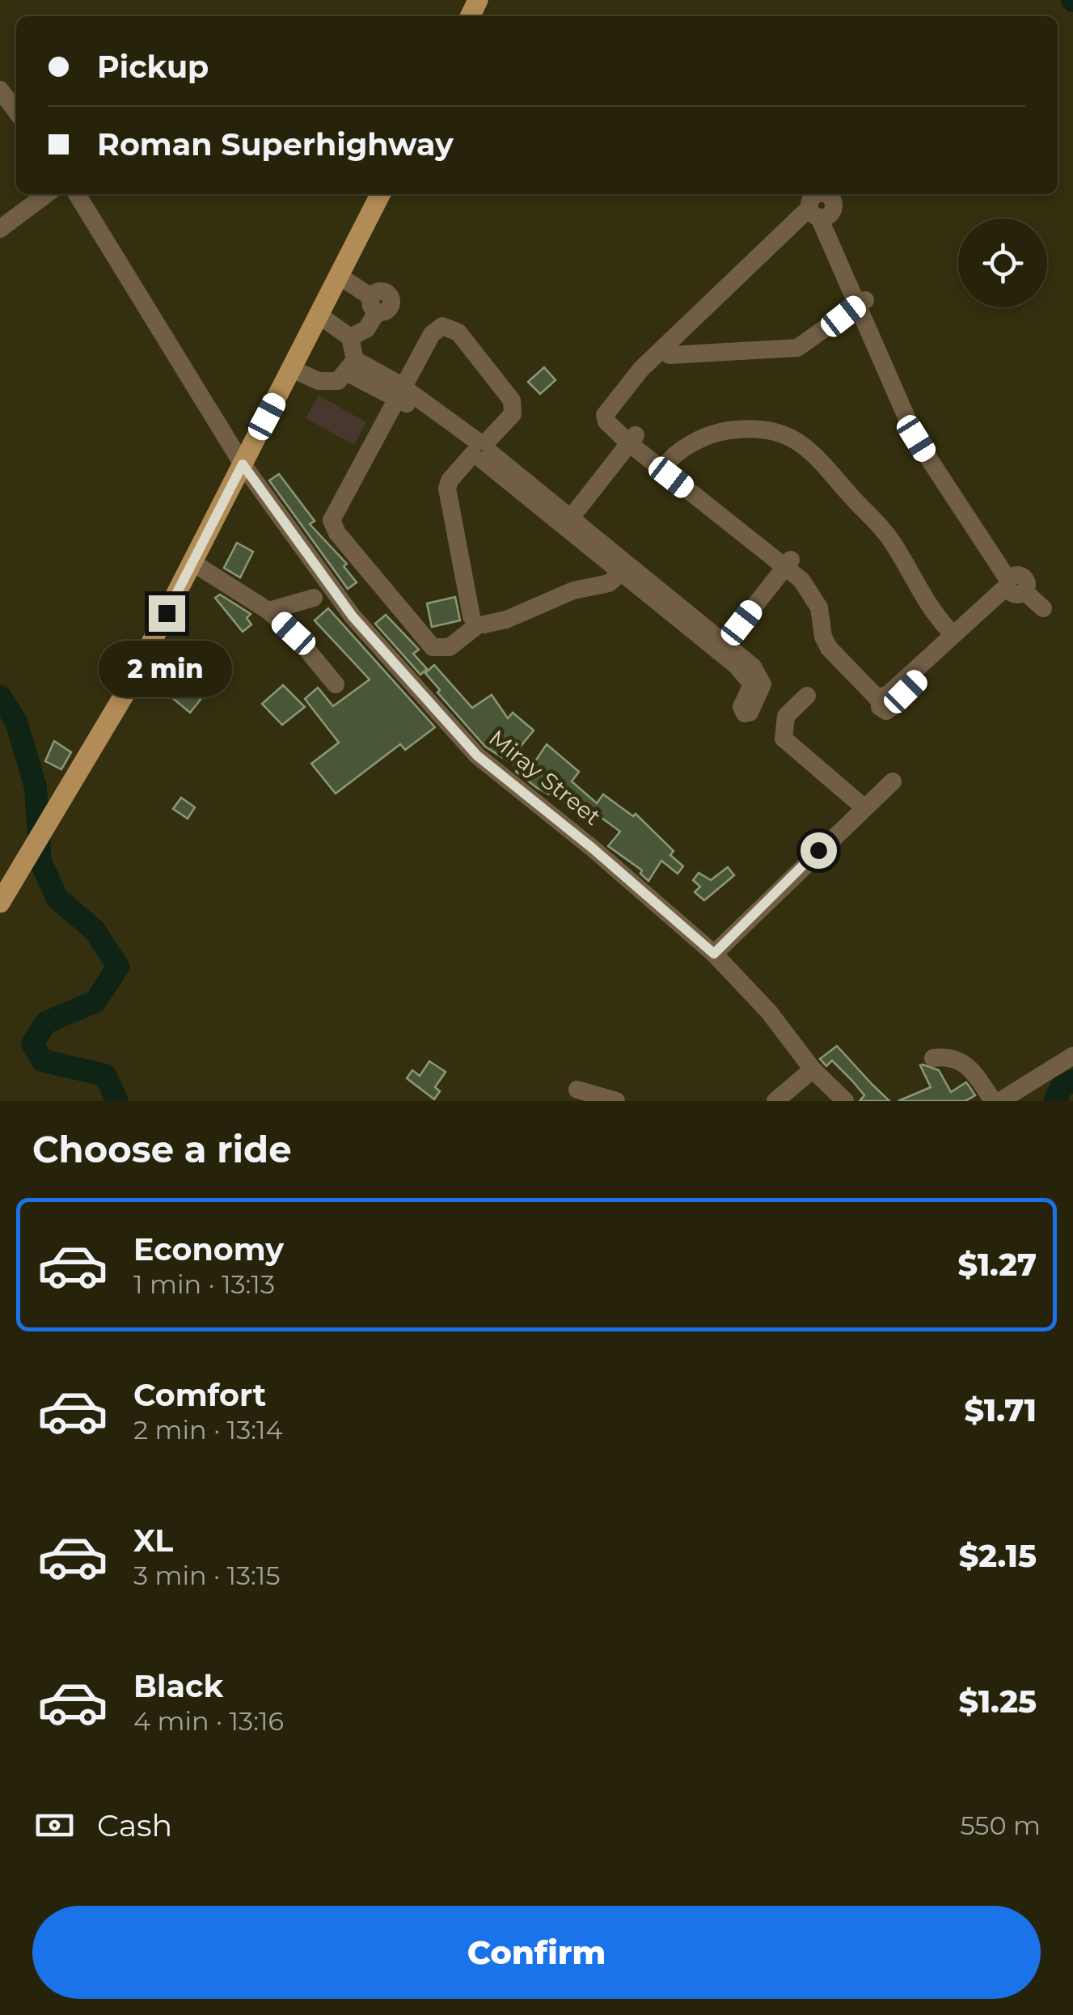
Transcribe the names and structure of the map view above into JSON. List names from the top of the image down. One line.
{"streets":{"street":["Miray Street"]},"page":{"banner":["Pickup","Roman Superhighway"],"bubble":"2 min","heading":"Choose a ride","list":[{"name":"Economy","note":"1 min · 13:13","value":"$1.27"},{"name":"Comfort","note":"2 min · 13:14","value":"$1.71"},{"name":"XL","note":"3 min · 13:15","value":"$2.15"},{"name":"Black","note":"4 min · 13:16","value":"$1.25"}],"pay":["Cash","550 m"],"buttons":"Confirm"}}
